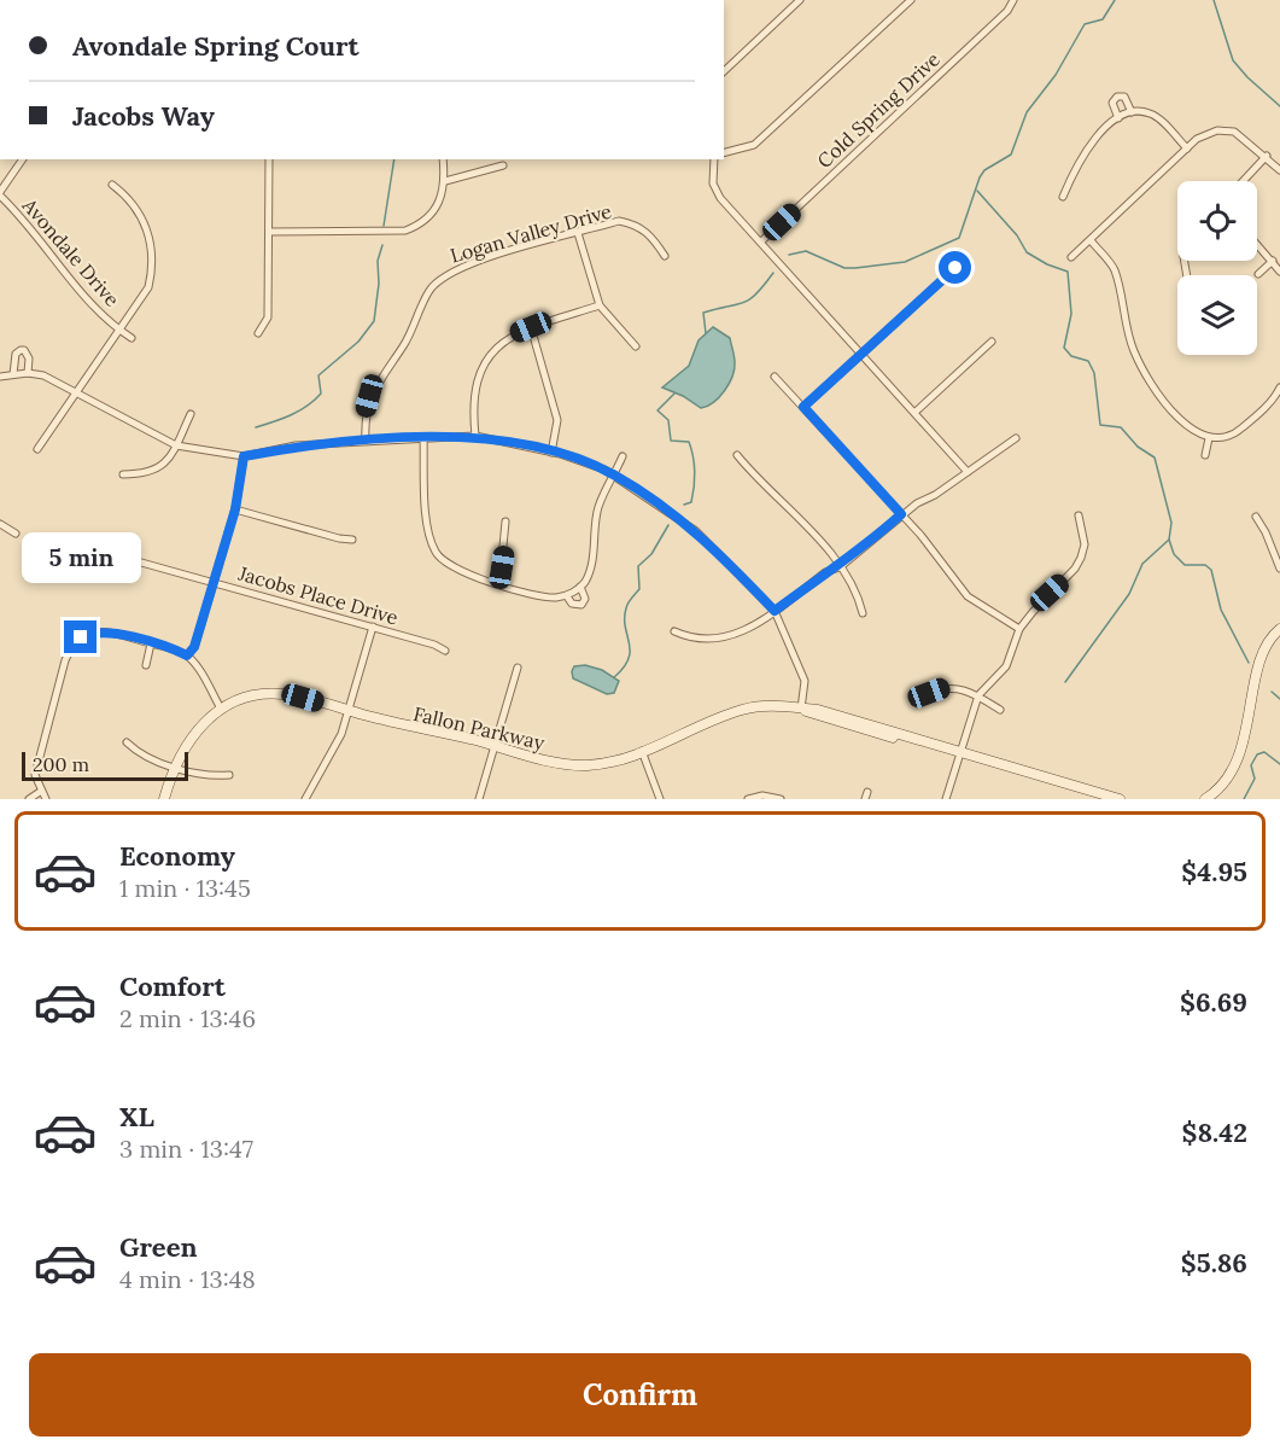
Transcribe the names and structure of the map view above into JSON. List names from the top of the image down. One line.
{"streets":{"street":["Cold Spring Drive","Logan Valley Drive","Avondale Drive","Jacobs Place Drive","Fallon Parkway"]},"scale_bar":"200 m","page":{"banner":["Avondale Spring Court","Jacobs Way"],"bubble":"5 min","scale":"200 m","list":[{"name":"Economy","note":"1 min · 13:45","value":"$4.95"},{"name":"Comfort","note":"2 min · 13:46","value":"$6.69"},{"name":"XL","note":"3 min · 13:47","value":"$8.42"},{"name":"Green","note":"4 min · 13:48","value":"$5.86"}],"buttons":"Confirm"}}
